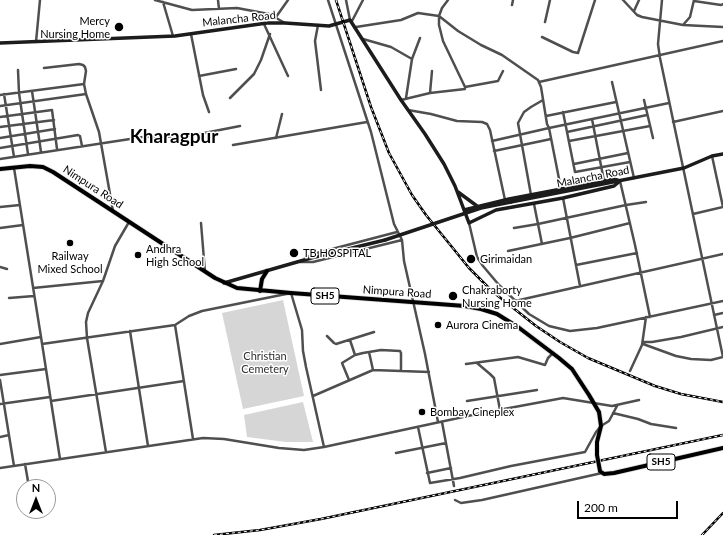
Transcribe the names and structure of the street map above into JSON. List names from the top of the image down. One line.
{"streets":{"main road":["Nimpura Road","SH5"],"street":["Malancha Road"]},"crossings":[["Malancha Road","Nimpura Road"],["Nimpura Road","SH5"]],"districts":["Kharagpur"],"parks":["Christian Cemetery"],"places":["Mercy Nursing Home","Railway Mixed School","TB HOSPITAL","Andhra High School","Girimaidan","Chakraborty Nursing Home","Aurora Cinema","Bombay Cineplex"],"scale_bar":"200 m","north":"top"}
